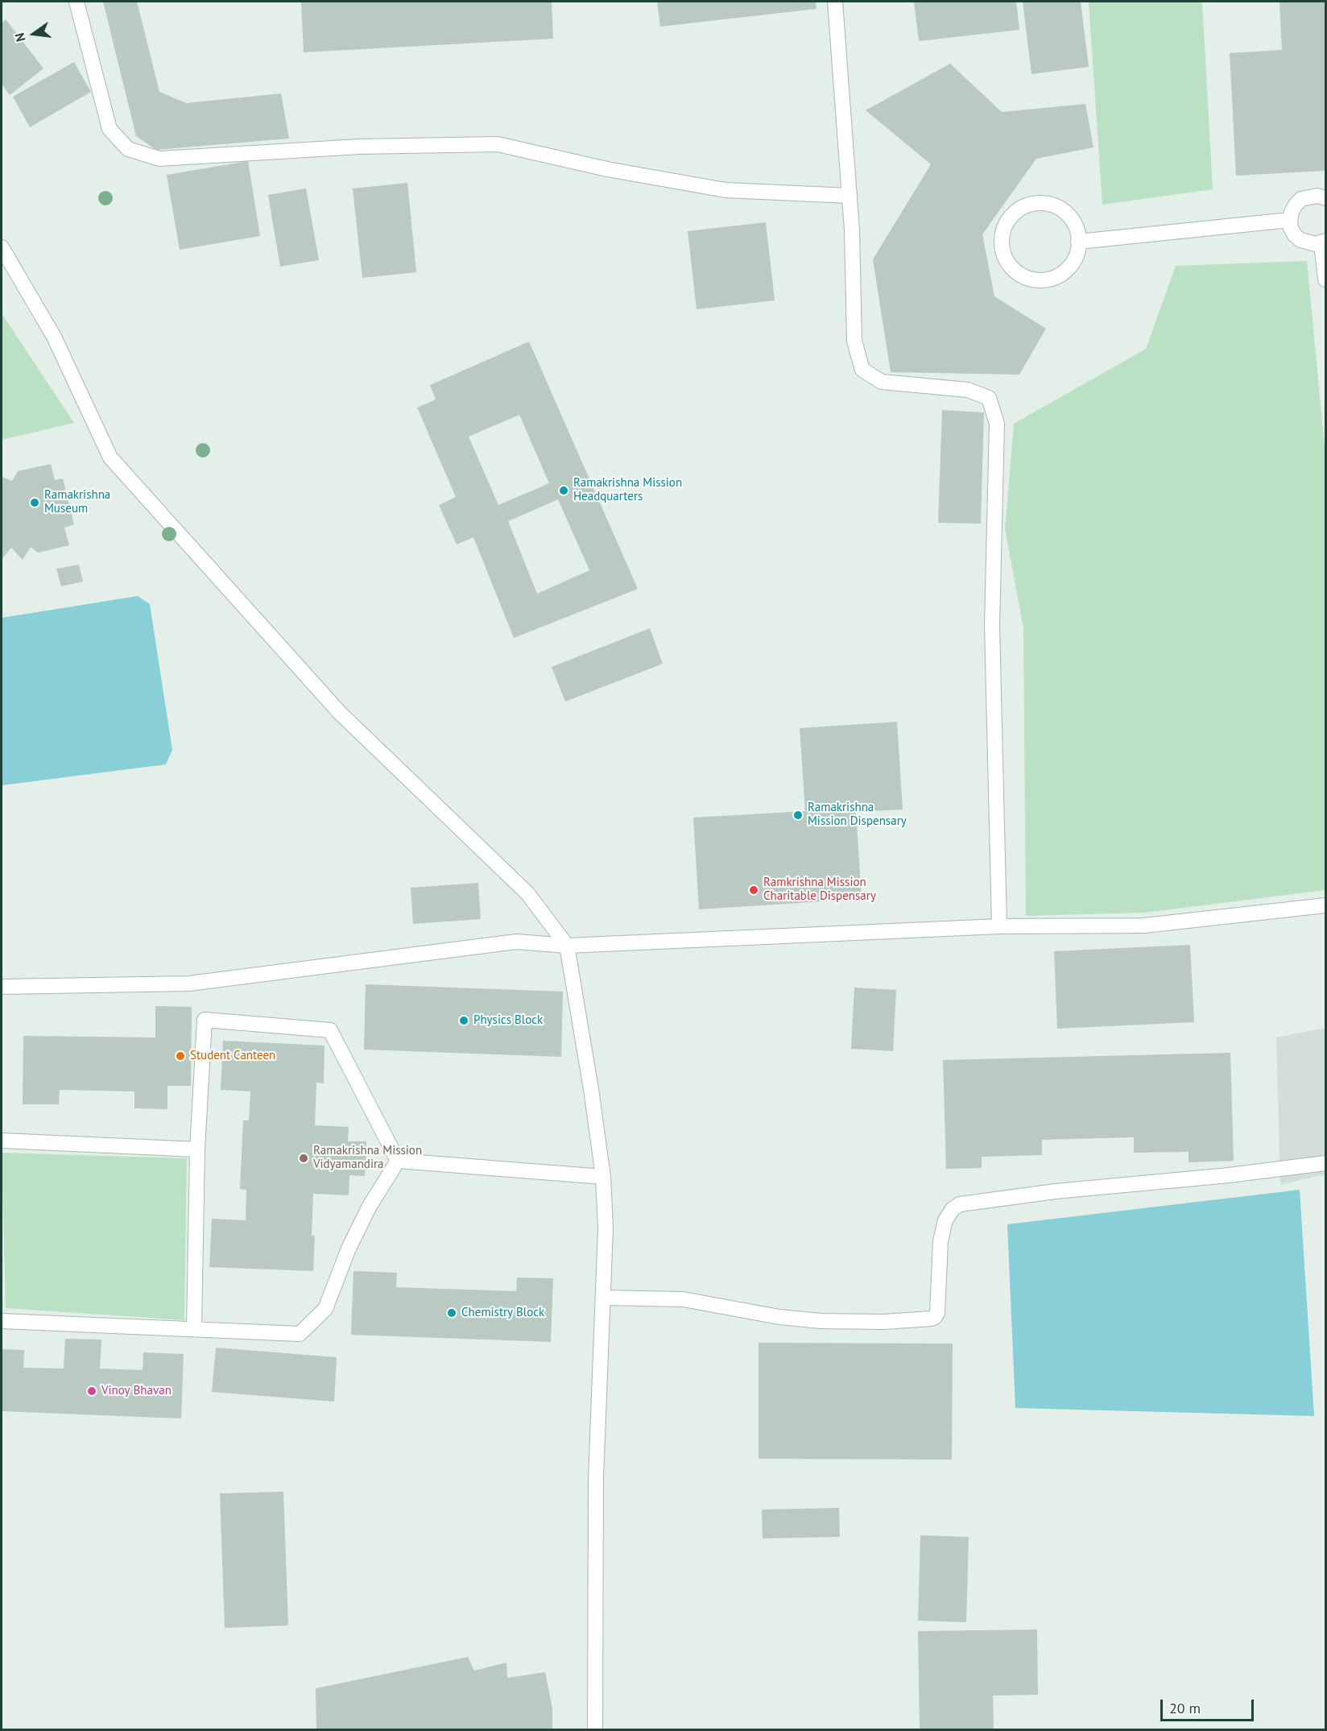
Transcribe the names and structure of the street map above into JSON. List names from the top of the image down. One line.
{"places":["Ramakrishna Mission Headquarters","Ramakrishna Museum","Ramakrishna Mission Dispensary","Ramkrishna Mission Charitable Dispensary","Physics Block","Student Canteen","Ramakrishna Mission Vidyamandira","Chemistry Block","Vinoy Bhavan"],"scale_bar":"20 m","north":"left"}
